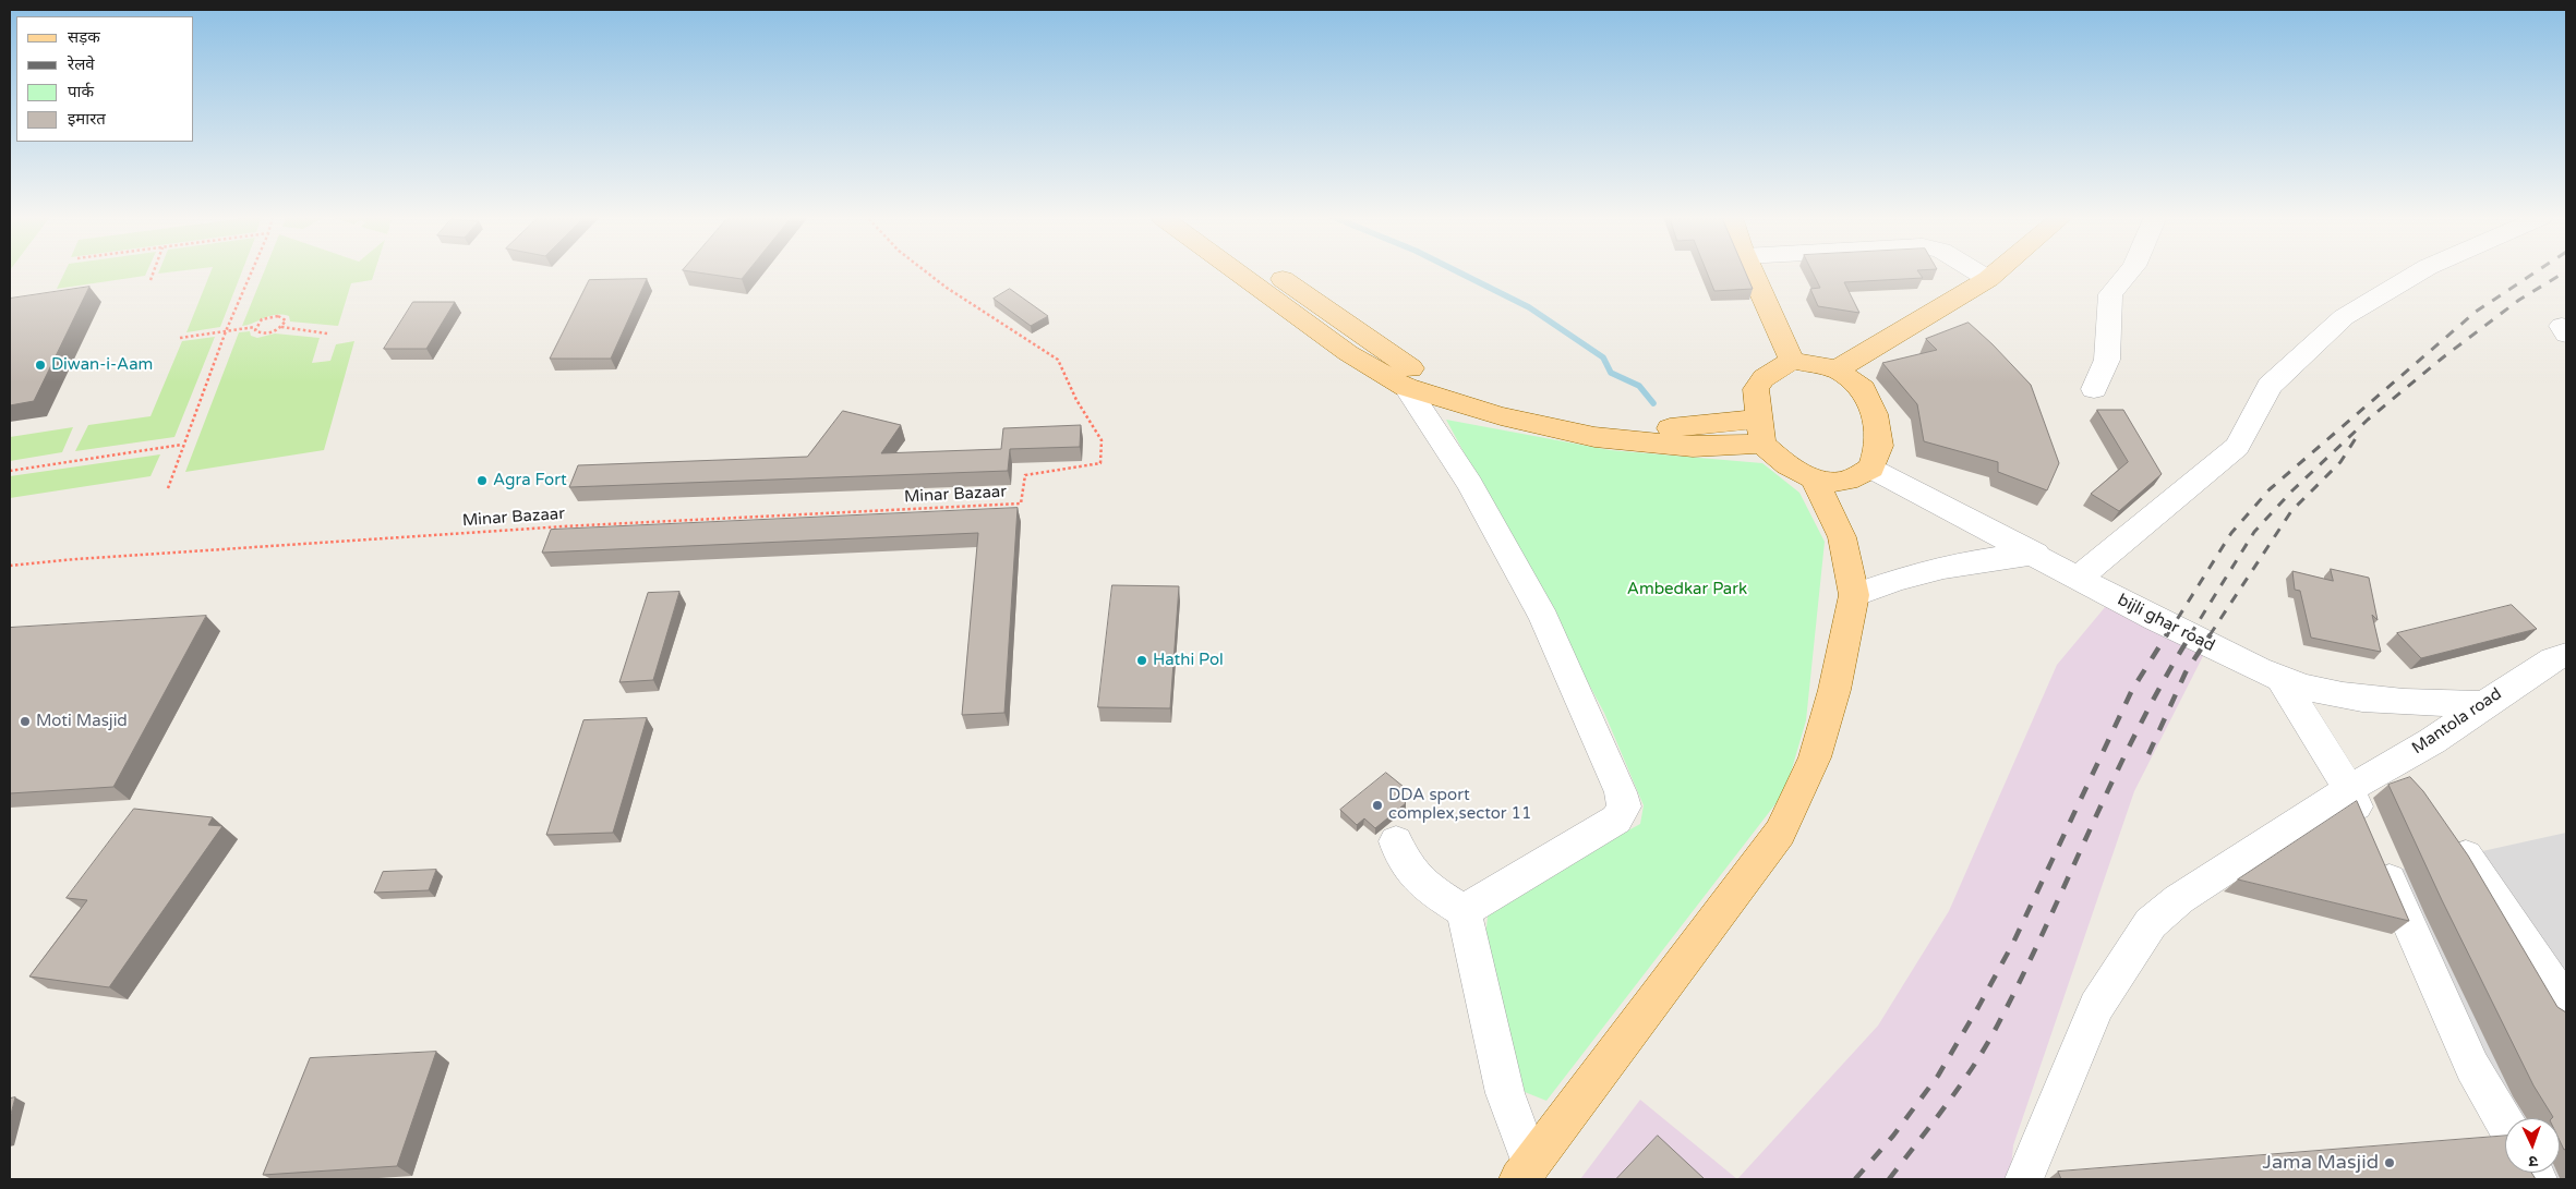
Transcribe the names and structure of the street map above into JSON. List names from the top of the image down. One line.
{"streets":{"street":["bijli ghar road","Mantola road"],"path":["Minar Bazaar"]},"crossings":[["bijli ghar road","Mantola road"]],"parks":["Ambedkar Park"],"places":["Diwan-i-Aam","Agra Fort","Hathi Pol","Moti Masjid","DDA sport complex,sector 11","Jama Masjid"],"legend":["सड़क","रेलवे","पार्क","इमारत"],"north":"bottom"}
